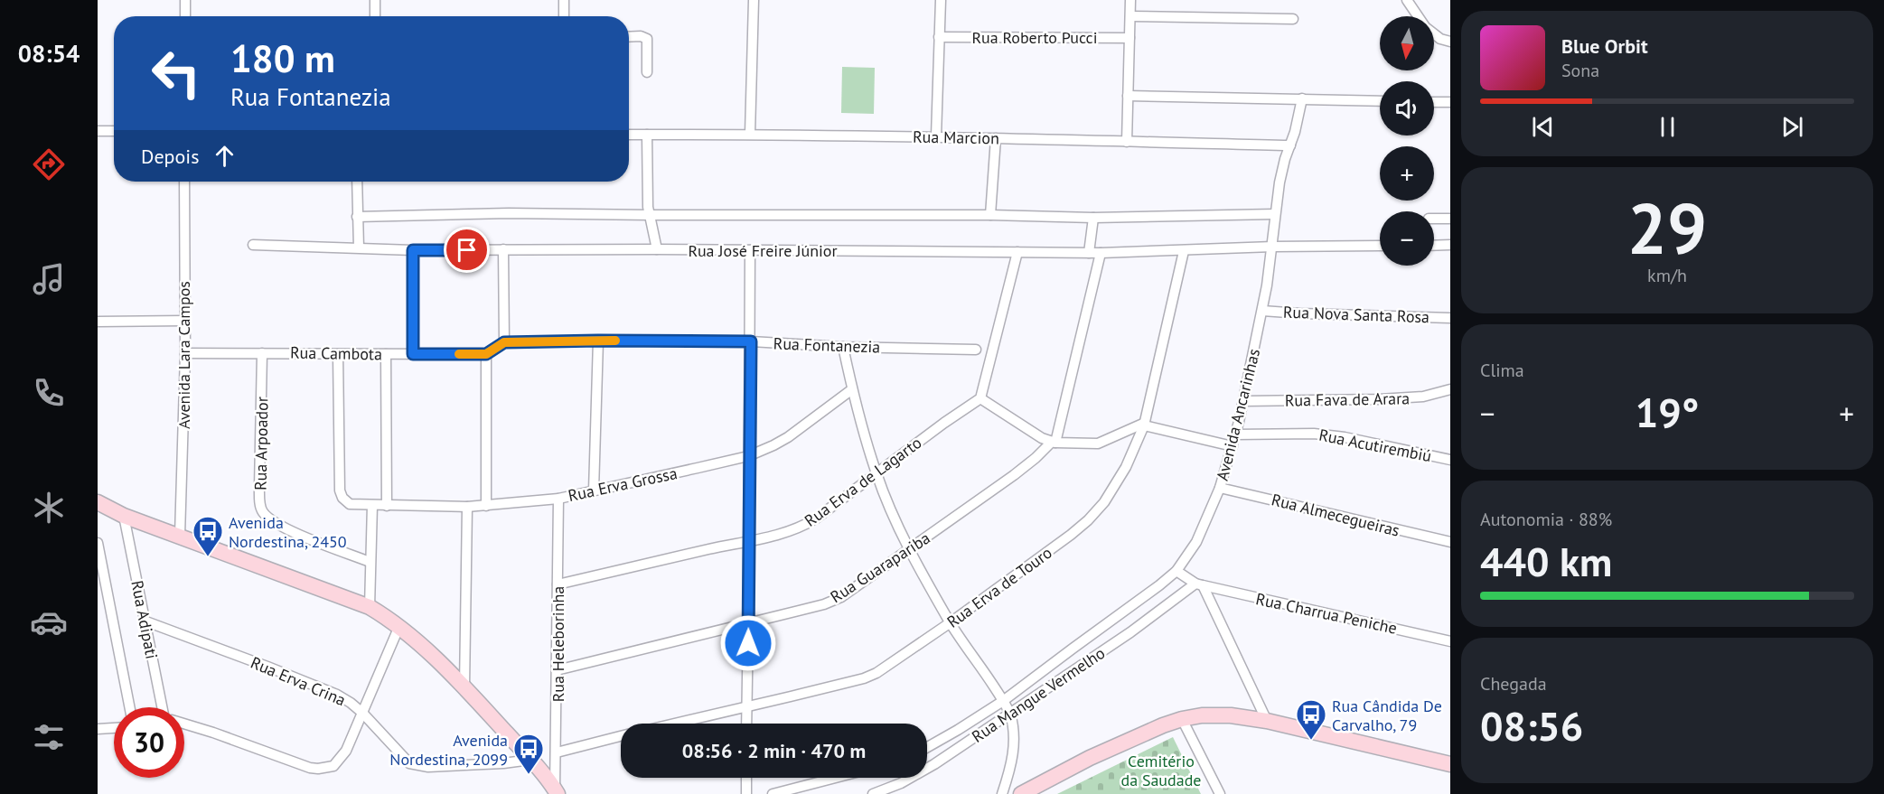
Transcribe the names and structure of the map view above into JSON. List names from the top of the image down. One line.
{"streets":{"street":["Rua Roberto Pucci","Rua Marcion","Rua José Freire Júnior","Rua Nova Santa Rosa","Rua Fontanezia","Rua Cambota","Avenida Lara Campos","Rua Fava de Arara","Avenida Ancarinhas","Rua Arpoador","Rua Acutirembiú","Rua Erva de Lagarto","Rua Erva Grossa","Rua Almecegueiras","Rua Guarapariba","Rua Erva de Touro","Rua Charrua Peniche","Rua Adipati","Rua Heleborinha","Rua Erva Crina","Rua Mangue Vermelho"]},"crossings":[["Rua Marcion","Avenida Ancarinhas"],["Rua José Freire Júnior","Avenida Ancarinhas"],["Rua José Freire Júnior","Rua Erva de Touro"],["Rua Nova Santa Rosa","Avenida Ancarinhas"],["Rua Cambota","Avenida Lara Campos"],["Rua Cambota","Rua Arpoador"],["Rua Cambota","Rua Erva Grossa"],["Rua Fava de Arara","Avenida Ancarinhas"],["Avenida Ancarinhas","Rua Acutirembiú"],["Avenida Ancarinhas","Rua Almecegueiras"],["Rua Erva de Lagarto","Rua Heleborinha"],["Rua Erva Grossa","Rua Heleborinha"],["Rua Guarapariba","Rua Heleborinha"],["Rua Erva de Touro","Rua Heleborinha"],["Rua Charrua Peniche","Rua Mangue Vermelho"],["Rua Adipati","Rua Erva Crina"]],"parks":["Cemitério da Saudade"],"places":{"bus stop":["Avenida Nordestina, 2450","Rua Cândida De Carvalho, 79","Avenida Nordestina, 2099"]},"north":"bottom","page":{"tabs":"08:54","map_buttons":["+","−"],"turn":["180 m","Rua Fontanezia"],"song":["Blue Orbit","Sona"],"then":"Depois","tile":[["29","km/h"],"Clima",["Autonomia · 88%","440 km"],["Chegada","08:56"]],"heat":["−","19°","+"],"limit":"30","trip":"08:56 · 2 min · 470 m"}}
